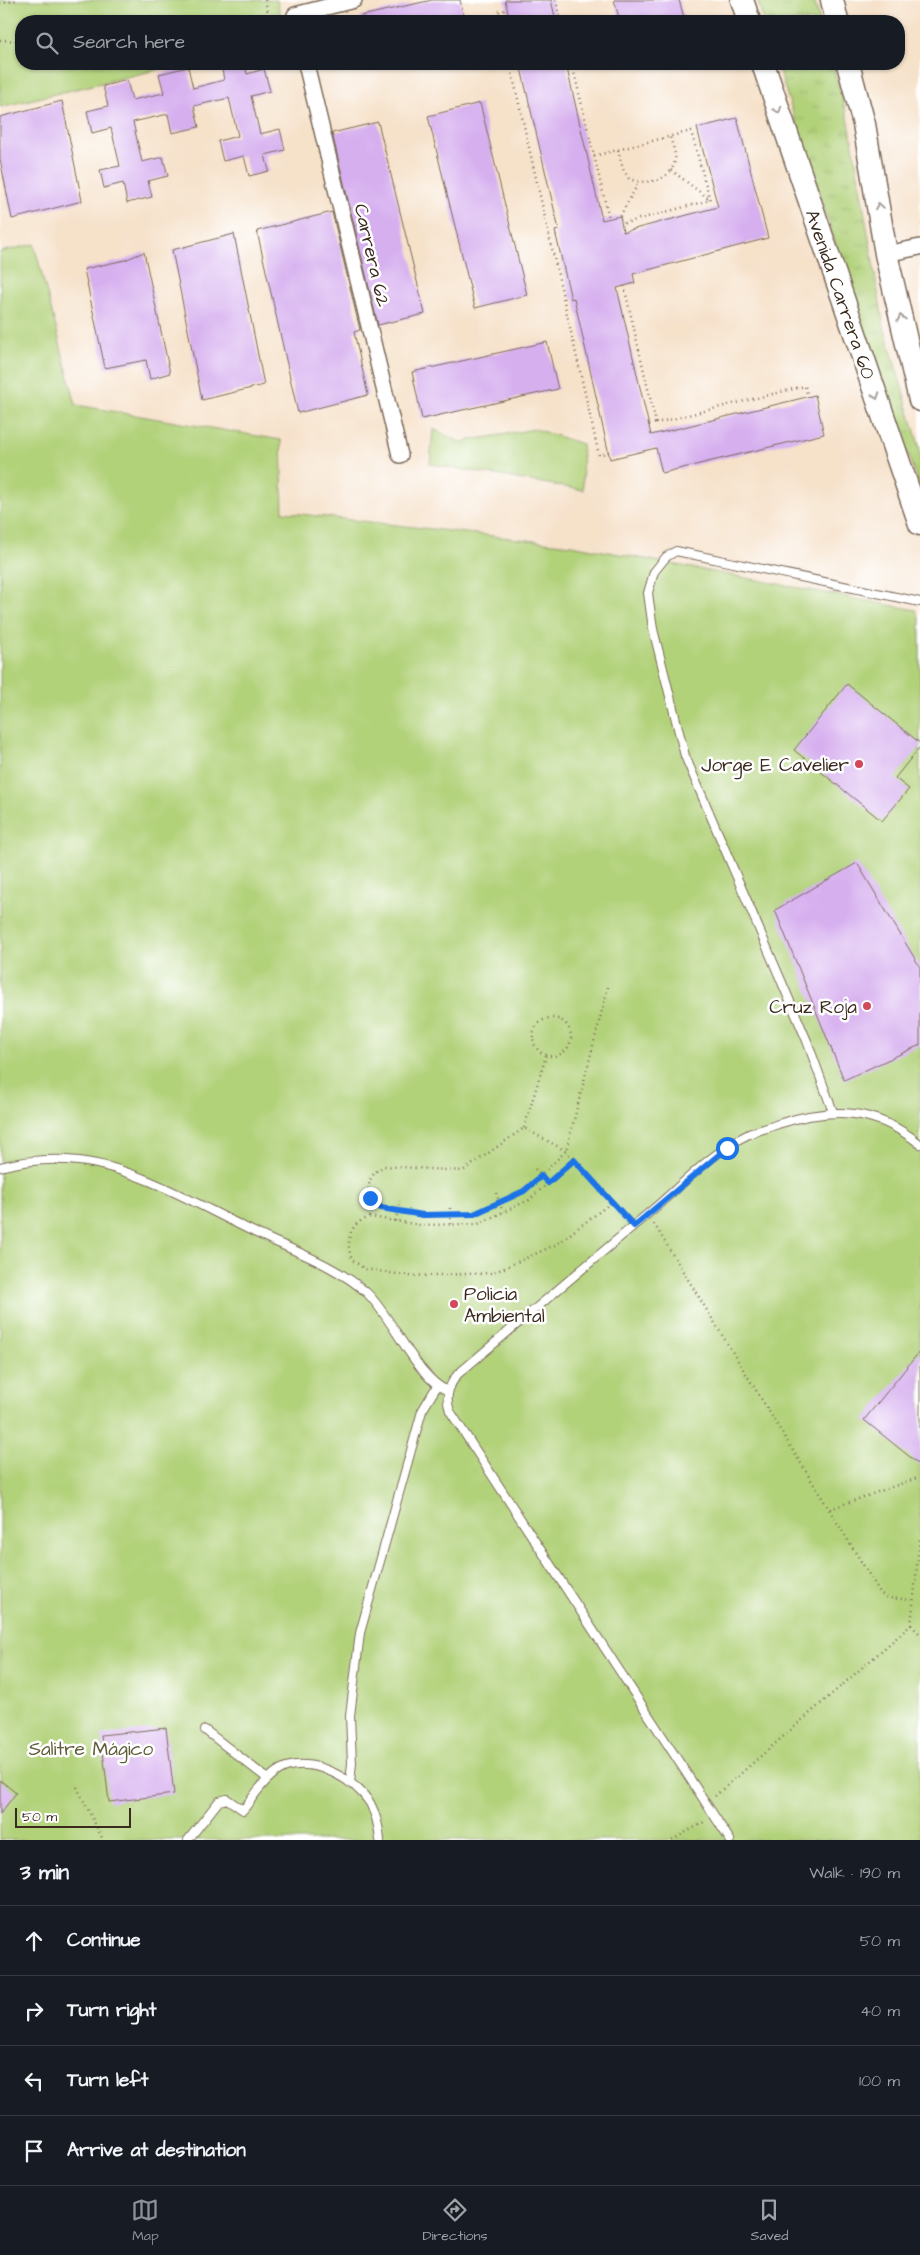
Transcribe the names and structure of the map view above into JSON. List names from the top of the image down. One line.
{"streets":{"main road":["Avenida Carrera 60"],"street":["Carrera 62"]},"parks":["Salitre Mágico"],"places":["Jorge E Cavelier","Cruz Roja","Policia Ambiental"],"scale_bar":"50 m","page":{"search":"Search here","scale":"50 m","heading":["3 min","Walk · 190 m"],"list":[["Continue","50 m"],["Turn right","40 m"],["Turn left","100 m"],"Arrive at destination"],"nav":["Map","Directions","Saved"]}}
